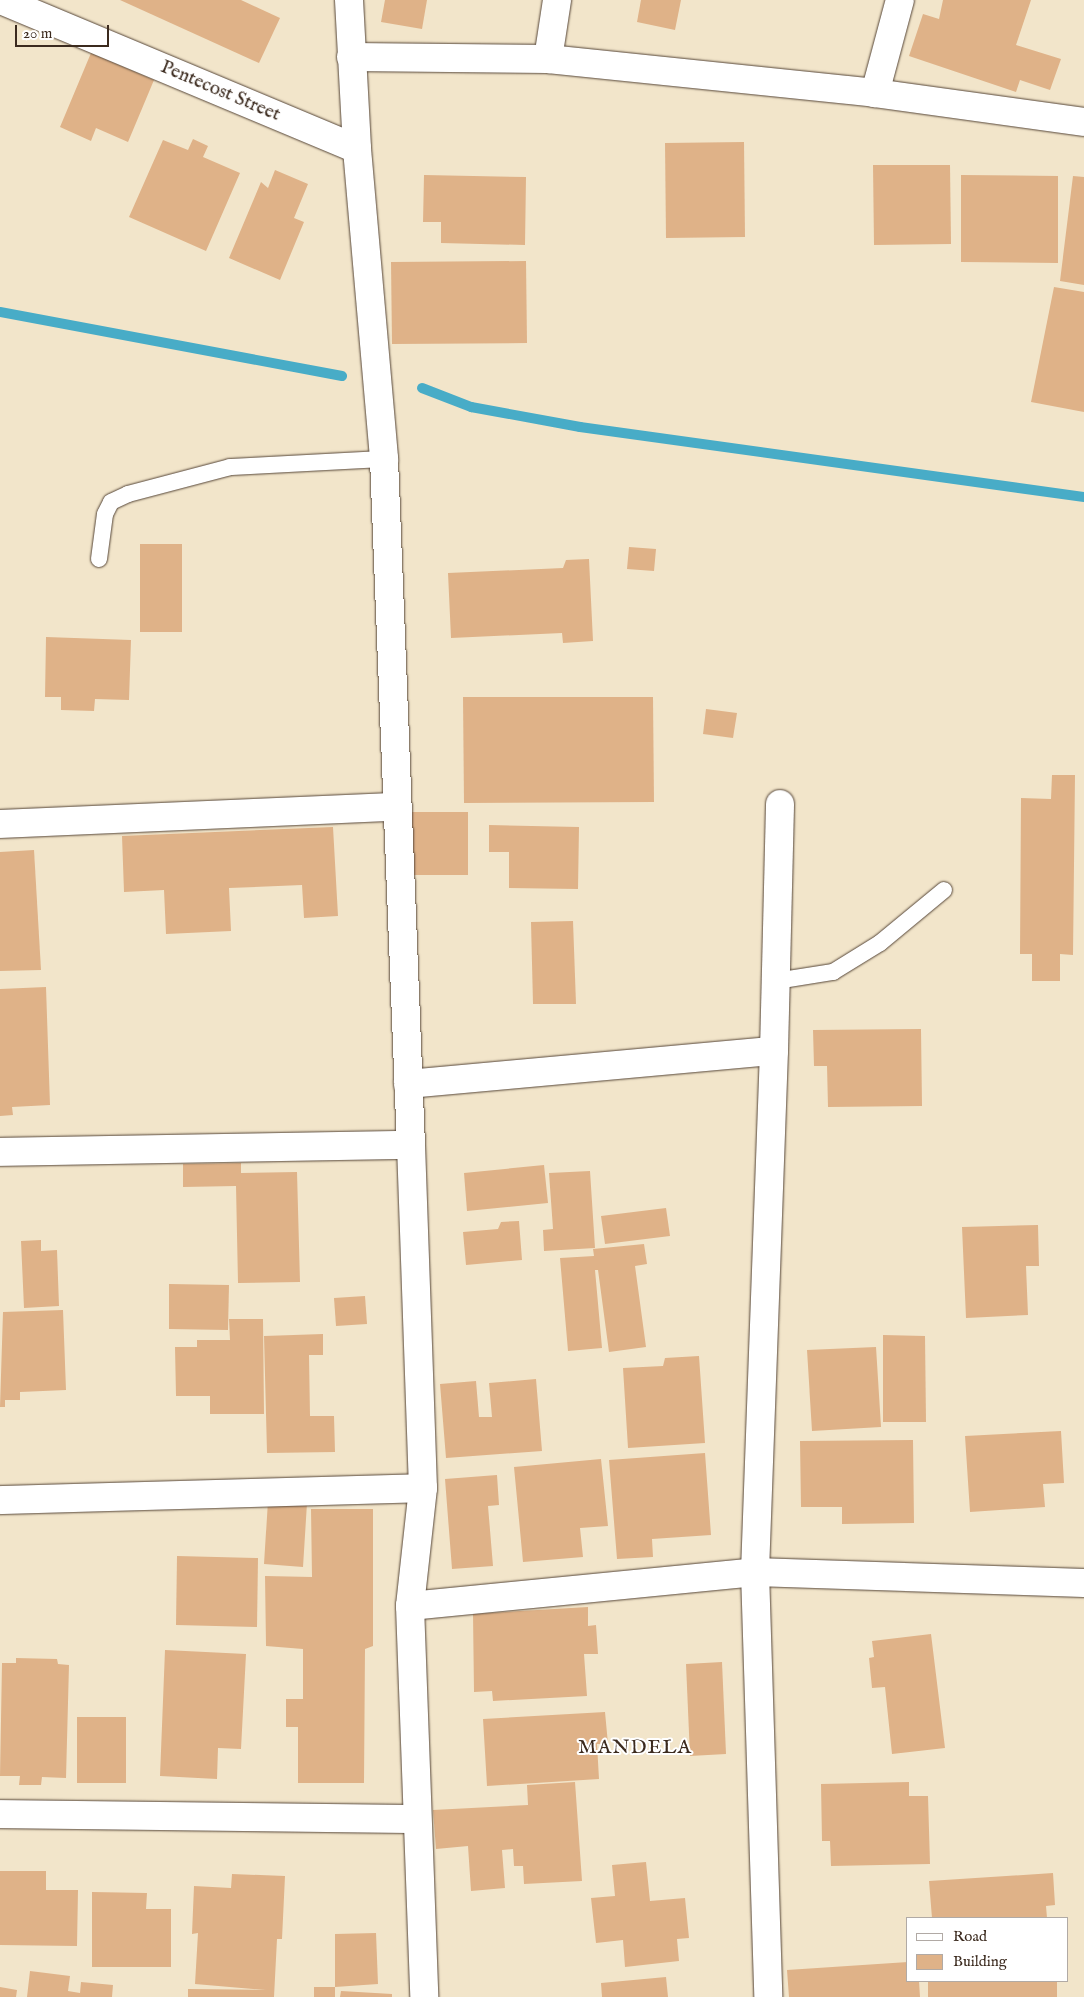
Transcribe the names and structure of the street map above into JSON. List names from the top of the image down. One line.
{"streets":{"street":["Pentecost Street"]},"districts":["MANDELA"],"legend":["Road","Building"],"scale_bar":"20 m"}
